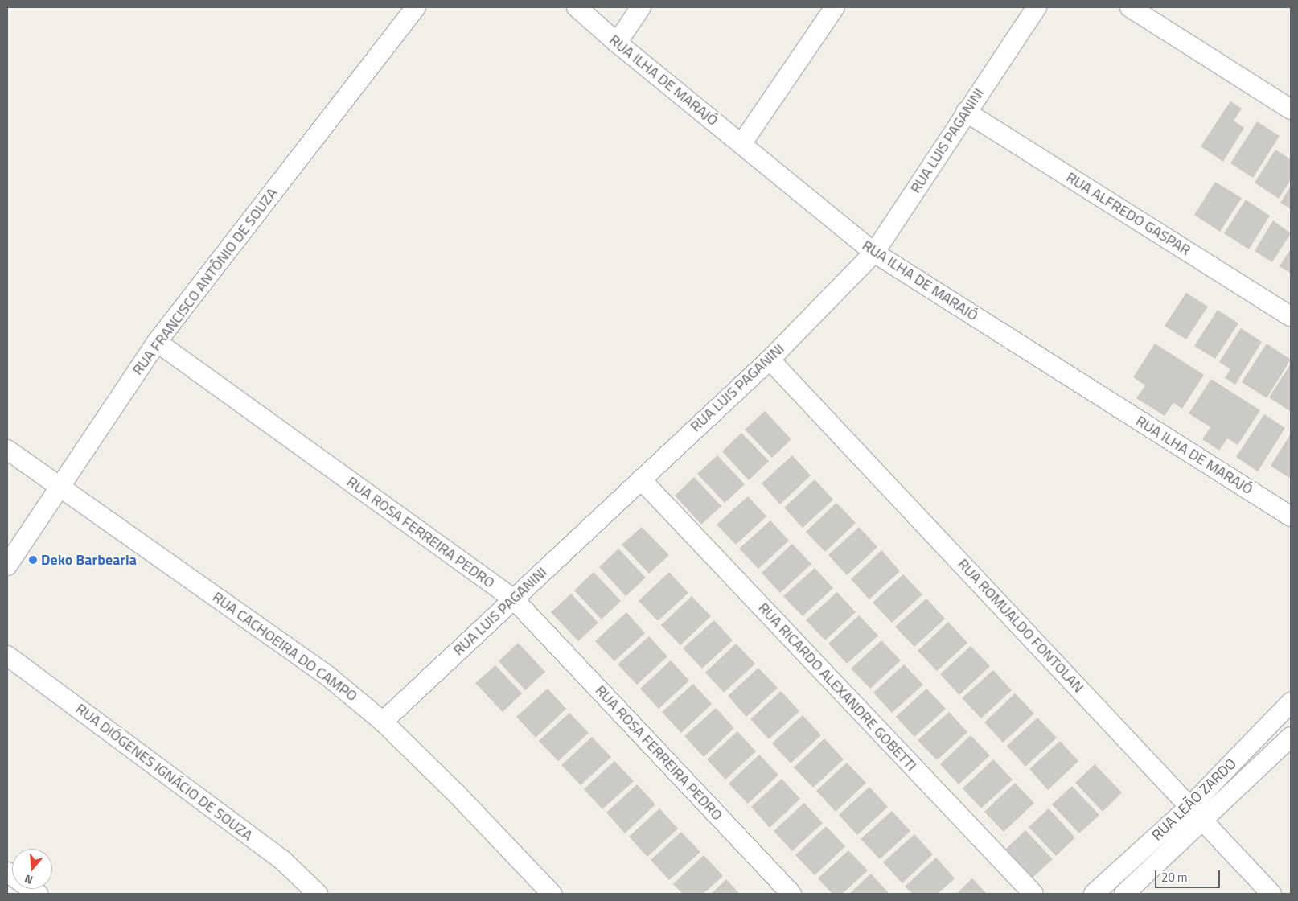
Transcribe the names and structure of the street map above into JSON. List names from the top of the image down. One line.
{"streets":{"street":["RUA ILHA DE MARAJÓ","RUA LUIS PAGANINI","RUA ALFREDO GASPAR","RUA FRANCISCO ANTÔNIO DE SOUZA","RUA ROSA FERREIRA PEDRO","RUA ROMUALDO FONTOLAN","RUA CACHOEIRA DO CAMPO","RUA RICARDO ALEXANDRE GOBETTI","RUA DIÓGENES IGNÁCIO DE SOUZA","RUA LEÃO ZARDO"]},"crossings":[["RUA ILHA DE MARAJÓ","RUA LUIS PAGANINI"],["RUA LUIS PAGANINI","RUA ALFREDO GASPAR"],["RUA LUIS PAGANINI","RUA ROSA FERREIRA PEDRO"],["RUA LUIS PAGANINI","RUA ROMUALDO FONTOLAN"],["RUA LUIS PAGANINI","RUA CACHOEIRA DO CAMPO"],["RUA LUIS PAGANINI","RUA RICARDO ALEXANDRE GOBETTI"],["RUA FRANCISCO ANTÔNIO DE SOUZA","RUA ROSA FERREIRA PEDRO"],["RUA FRANCISCO ANTÔNIO DE SOUZA","RUA CACHOEIRA DO CAMPO"],["RUA ROMUALDO FONTOLAN","RUA LEÃO ZARDO"]],"places":["Deko Barbearia"],"scale_bar":"20 m","north":"bottom"}
